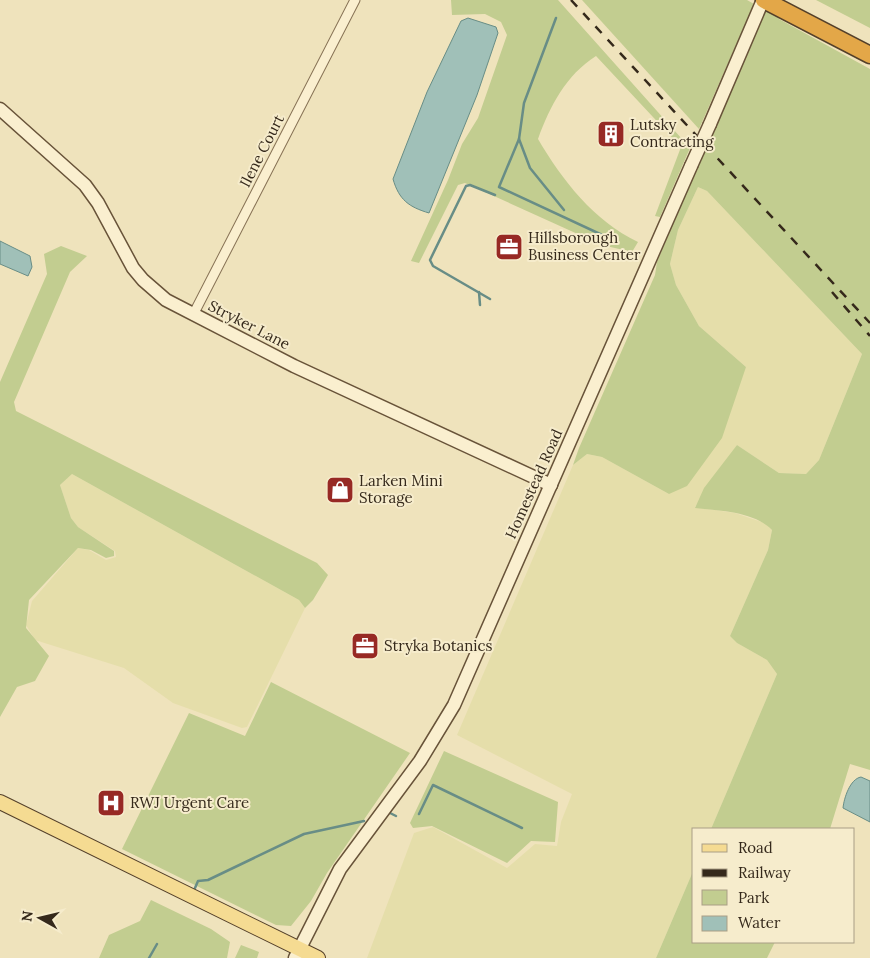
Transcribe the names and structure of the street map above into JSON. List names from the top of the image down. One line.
{"streets":{"street":["Ilene Court","Stryker Lane","Homestead Road"]},"crossings":[["Ilene Court","Stryker Lane"],["Stryker Lane","Homestead Road"]],"places":{"building":["Lutsky Contracting"],"office":["Hillsborough Business Center","Stryka Botanics"],"shop":["Larken Mini Storage"],"hospital":["RWJ Urgent Care"]},"legend":["Road","Railway","Park","Water"],"north":"left"}
